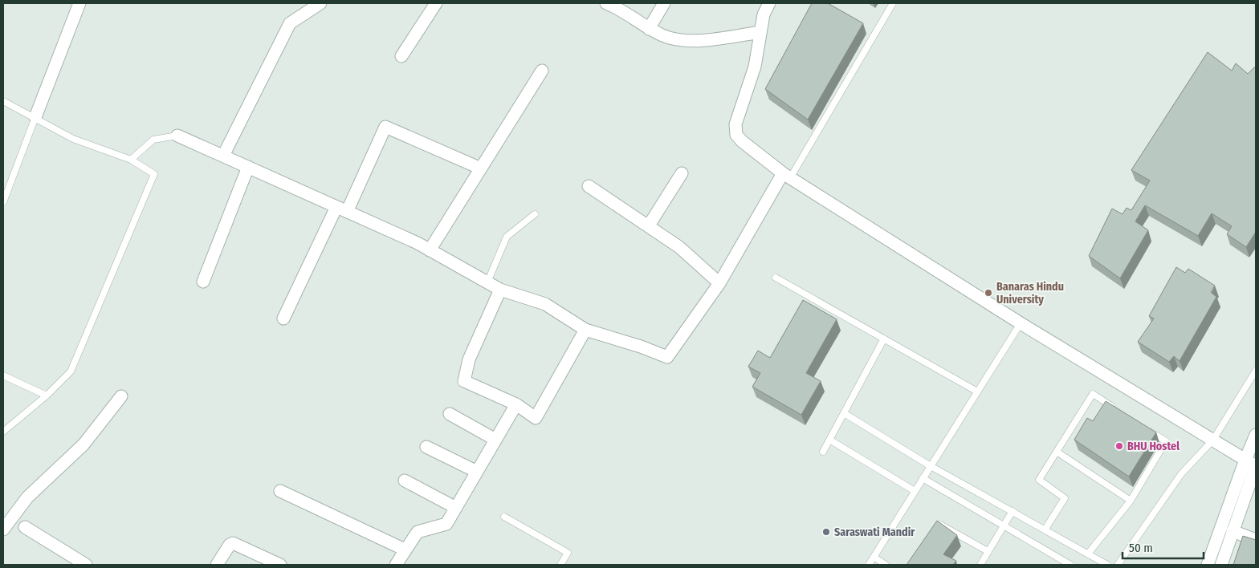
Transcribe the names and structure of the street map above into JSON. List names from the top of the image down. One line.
{"places":["Banaras Hindu University","BHU Hostel","Saraswati Mandir"],"scale_bar":"50 m"}
